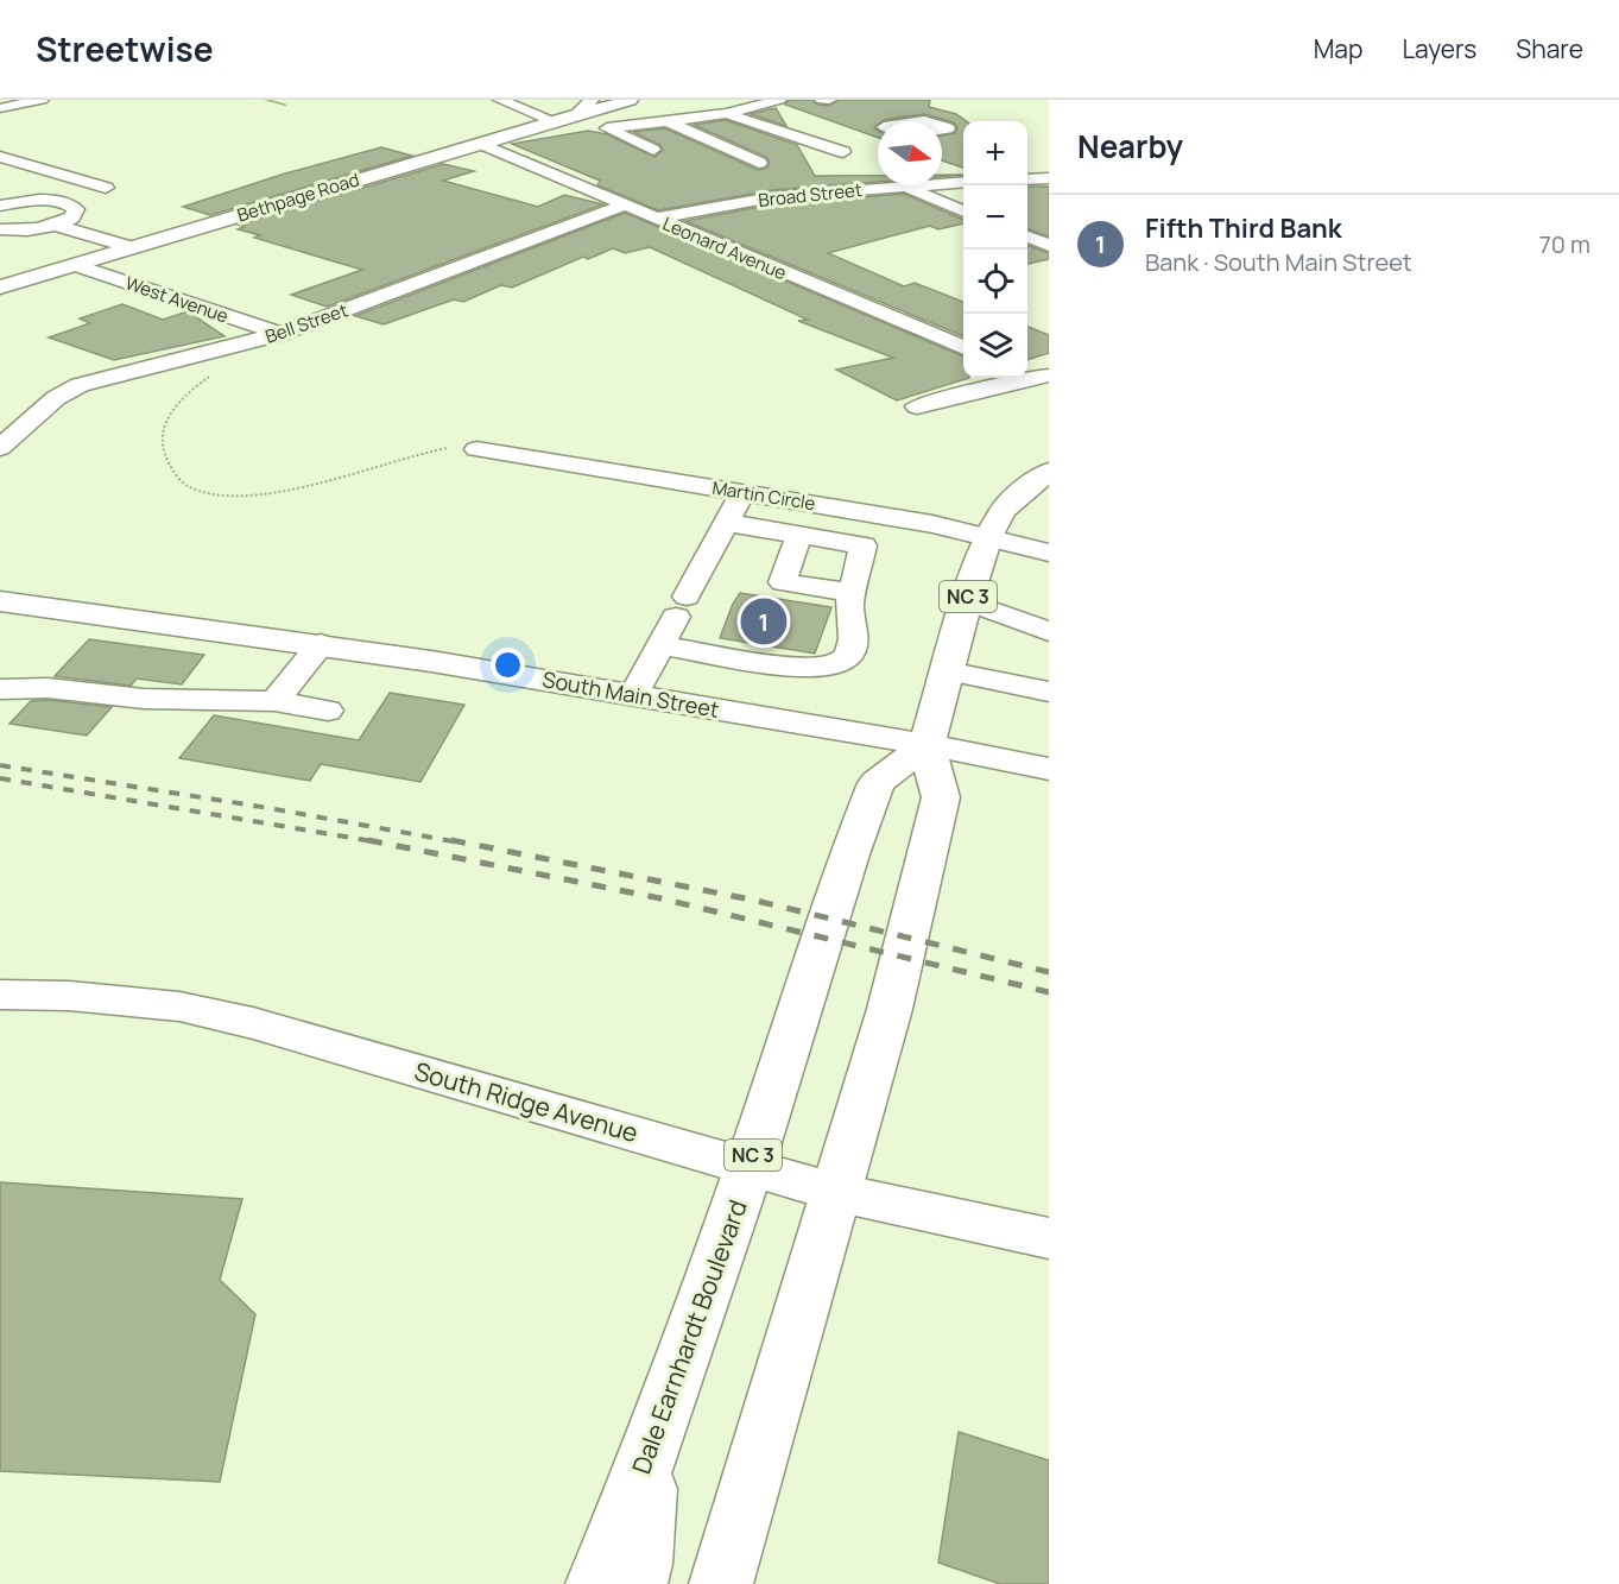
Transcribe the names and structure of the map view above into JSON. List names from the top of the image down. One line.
{"streets":{"main road":["Bethpage Road","NC 3","South Main Street","Dale Earnhardt Boulevard"],"street":["Broad Street","Leonard Avenue","West Avenue","Bell Street","Martin Circle","South Ridge Avenue"]},"crossings":[["Broad Street","Leonard Avenue"],["Bethpage Road","Leonard Avenue"],["Bethpage Road","West Avenue"],["Leonard Avenue","Bell Street"],["West Avenue","Bell Street"],["Martin Circle","NC 3"],["NC 3","South Main Street"],["NC 3","Dale Earnhardt Boulevard"],["South Main Street","Dale Earnhardt Boulevard"],["South Ridge Avenue","Dale Earnhardt Boulevard"]],"north":"right","page":{"header":"Streetwise","nav":["Map","Layers","Share"],"heading":"Nearby","map_buttons":["+","−"],"list":[{"mark":"1","name":"Fifth Third Bank","note":"Bank · South Main Street","value":"70 m"}],"pins":"1"}}
